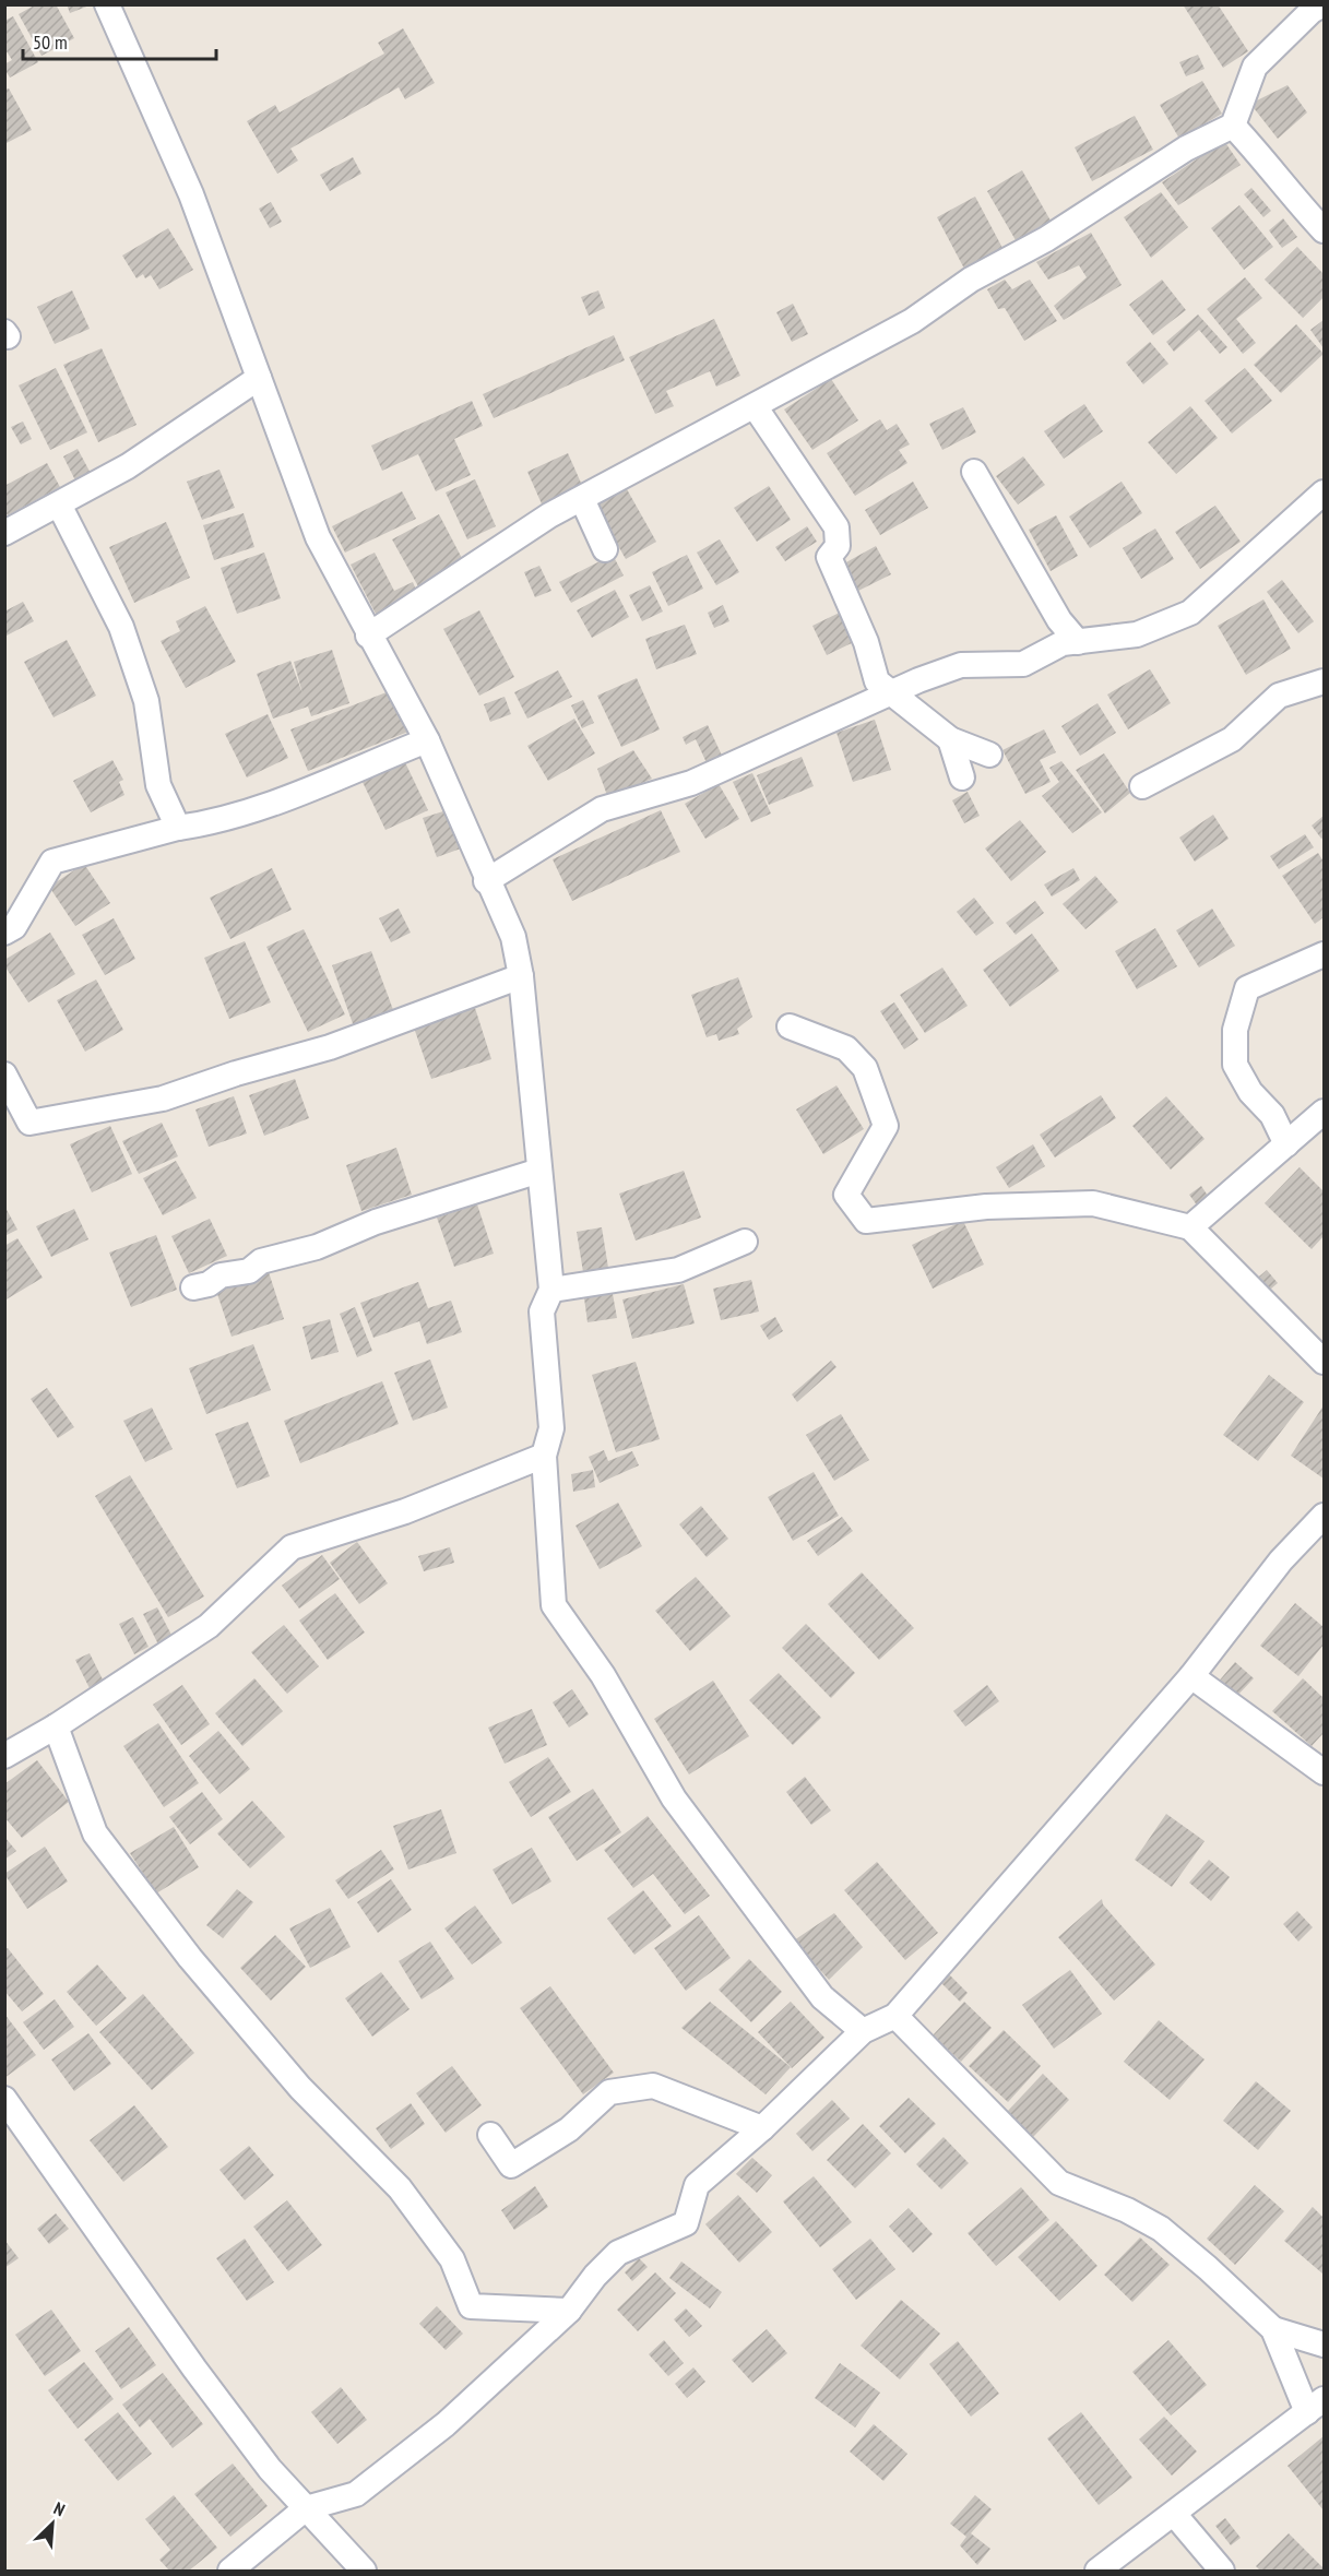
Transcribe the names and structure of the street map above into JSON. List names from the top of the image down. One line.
{"scale_bar":"50 m","north":"top right"}
